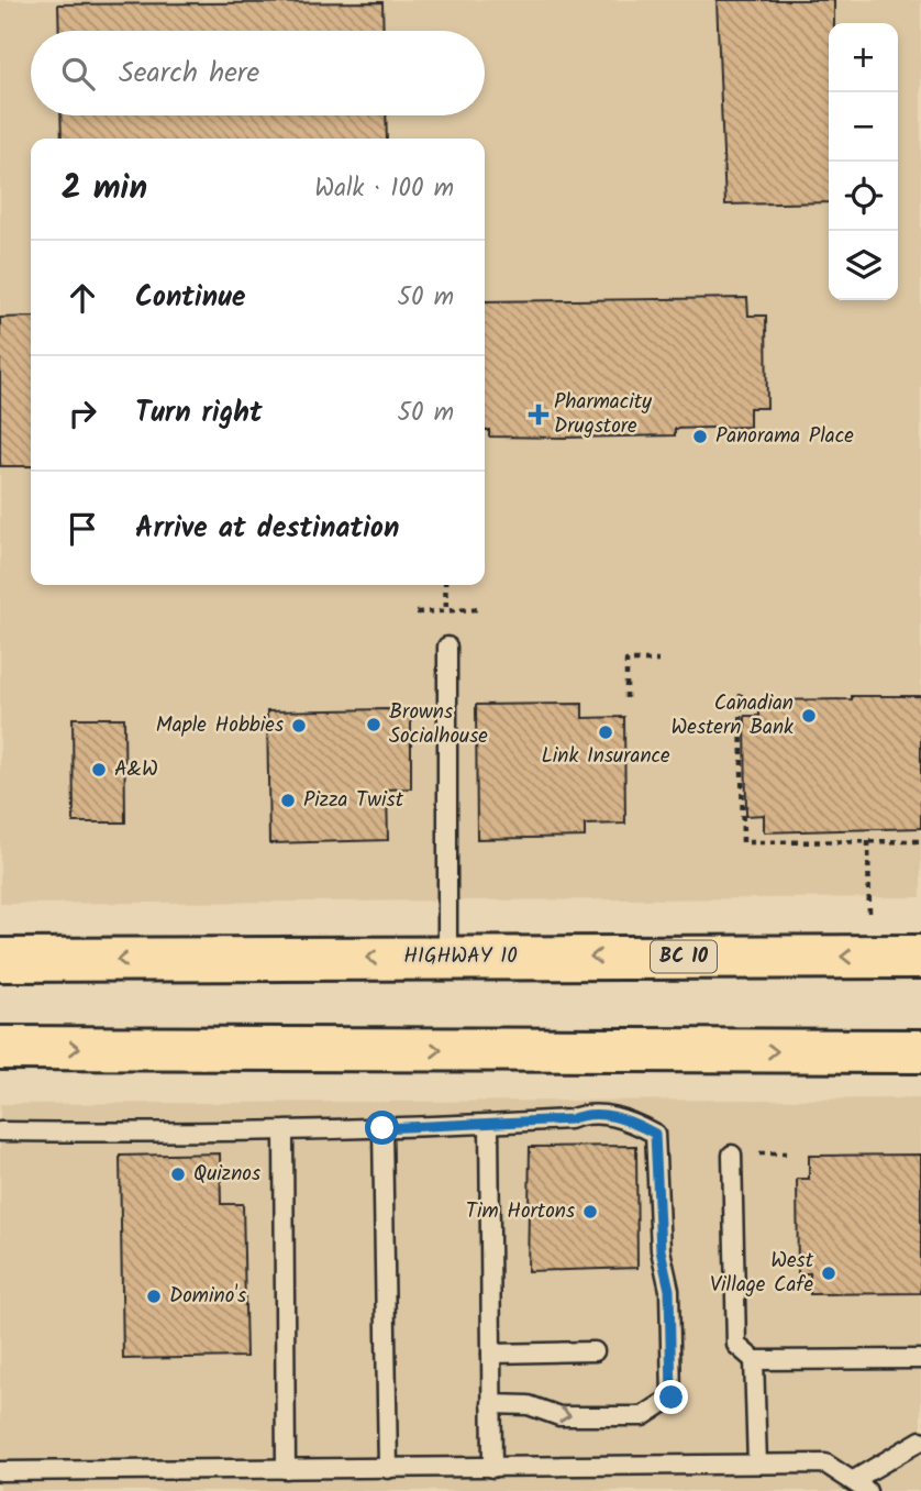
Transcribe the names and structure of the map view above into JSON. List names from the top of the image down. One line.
{"streets":{"highway":["HIGHWAY 10","BC 10"]},"places":{"health":["Pharmacity Drugstore"],"other":["Panorama Place","Canadian Western Bank","Browns Socialhouse","Maple Hobbies","Link Insurance","A&W","Pizza Twist","Quiznos","Tim Hortons","West Village Cafe","Domino's"]},"page":{"map_buttons":["+","−"],"search":"Search here","heading":["2 min","Walk · 100 m"],"list":[["Continue","50 m"],["Turn right","50 m"],"Arrive at destination"]}}
